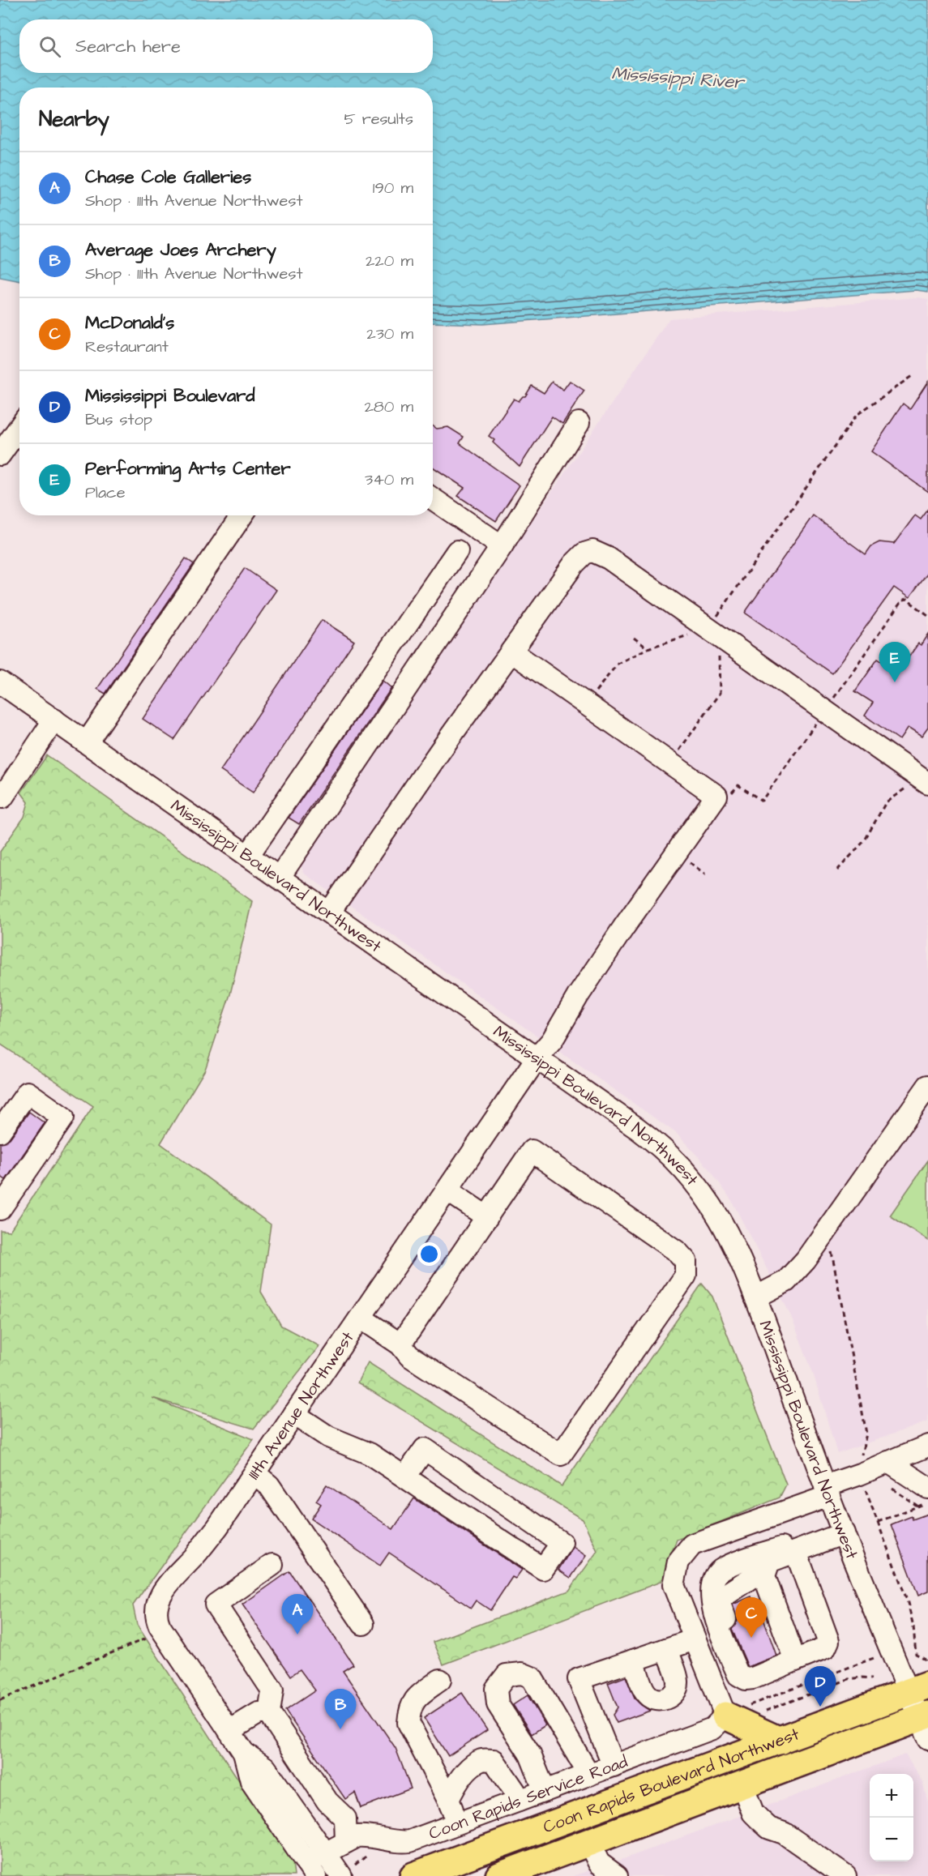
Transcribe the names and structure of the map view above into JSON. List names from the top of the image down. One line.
{"streets":{"main road":["Coon Rapids Boulevard Northwest"],"street":["Mississippi Boulevard Northwest","111th Avenue Northwest","Coon Rapids Service Road"]},"crossings":[["Mississippi Boulevard Northwest","111th Avenue Northwest"],["Mississippi Boulevard Northwest","Coon Rapids Boulevard Northwest"],["111th Avenue Northwest","Coon Rapids Service Road"]],"water":["Mississippi River"],"page":{"search":"Search here","heading":["Nearby","5 results"],"list":[{"mark":"A","name":"Chase Cole Galleries","note":"Shop · 111th Avenue Northwest","value":"190 m"},{"mark":"B","name":"Average Joes Archery","note":"Shop · 111th Avenue Northwest","value":"220 m"},{"mark":"C","name":"McDonald's","note":"Restaurant","value":"230 m"},{"mark":"D","name":"Mississippi Boulevard","note":"Bus stop","value":"280 m"},{"mark":"E","name":"Performing Arts Center","note":"Place","value":"340 m"}],"pins":["E","A","C","D","B"],"map_buttons":["+","−"]}}
